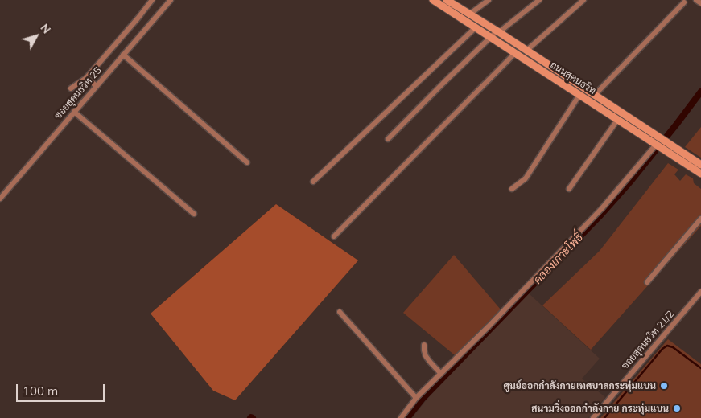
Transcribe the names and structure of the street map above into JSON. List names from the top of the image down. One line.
{"streets":{"main road":["ถนนสุคนธวิท"],"street":["ซอยสุคนธวิท 25","ซอยสุคนธวิท 21/2"]},"water":["คลองเกาะโพธิ์"],"places":["ศูนย์ออกกำลังกายเทศบาลกระทุ่มแบน","สนามวิ่งออกกำลังกาย กระทุ่มแบน"],"scale_bar":"100 m","north":"top right"}
